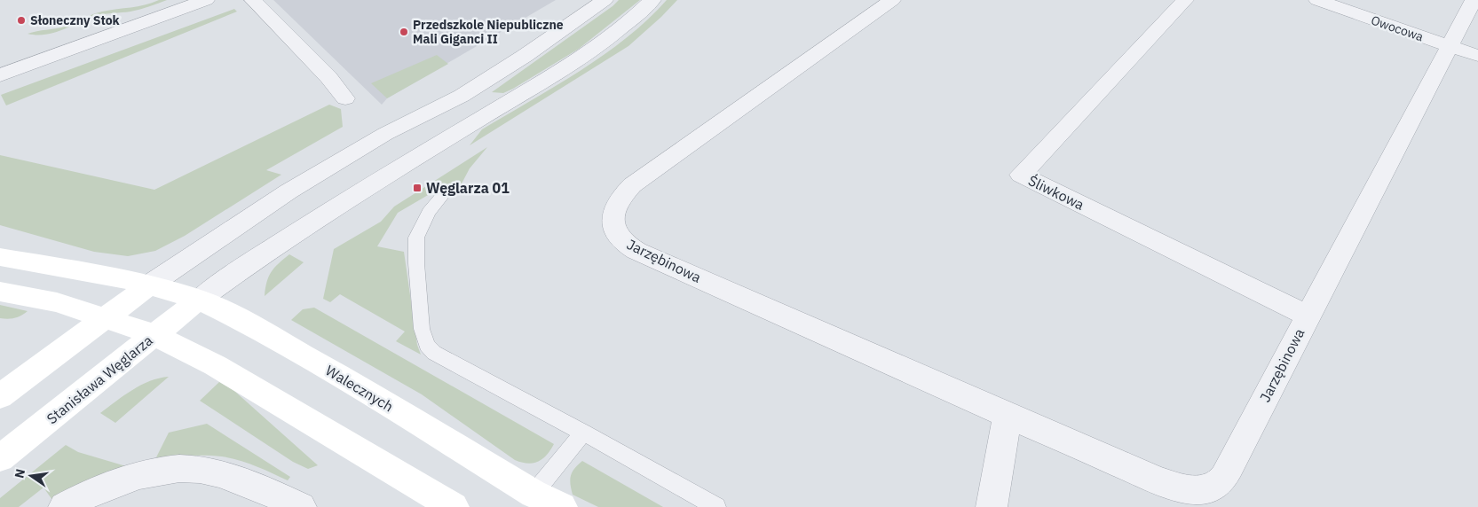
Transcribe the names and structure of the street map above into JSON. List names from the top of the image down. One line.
{"streets":{"street":["Owocowa","Śliwkowa","Jarzębinowa","Stanisława Węglarza","Walecznych"]},"crossings":[["Owocowa","Jarzębinowa"],["Śliwkowa","Jarzębinowa"],["Stanisława Węglarza","Walecznych"]],"places":{"other":["Słoneczny Stok","Przedszkole Niepubliczne Mali Giganci II"],"transit":["Węglarza 01"]},"north":"left"}
